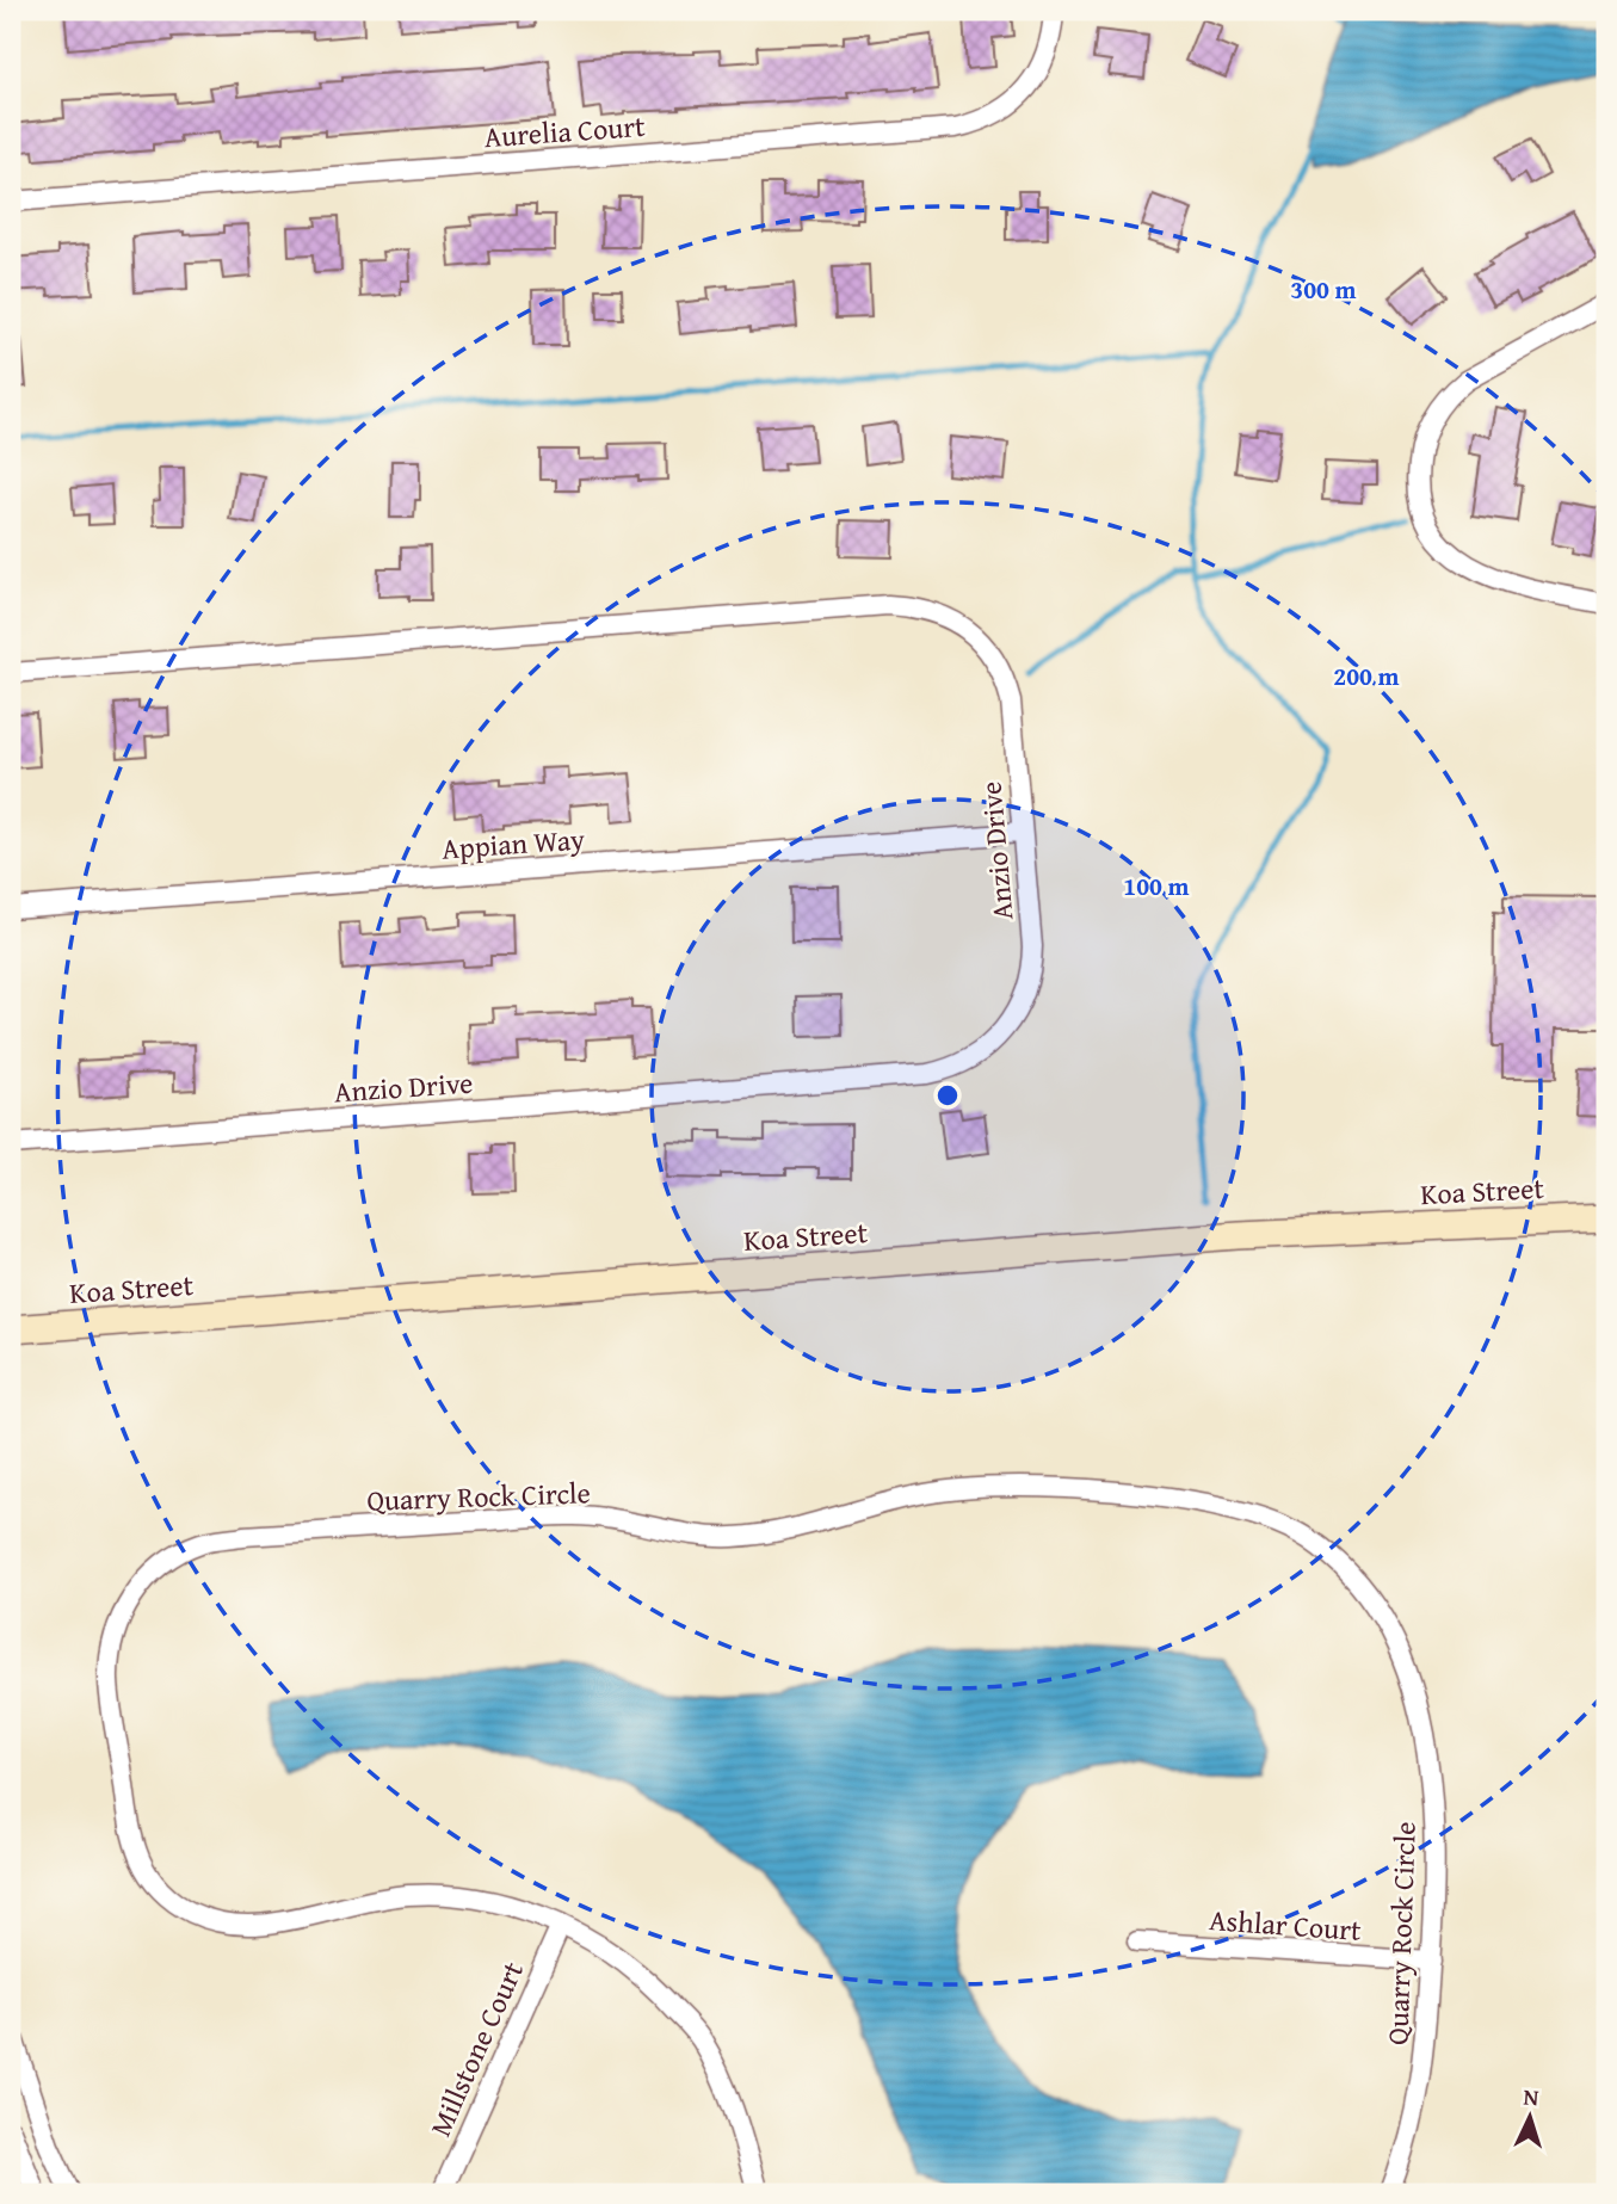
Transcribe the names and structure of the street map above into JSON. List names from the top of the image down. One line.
{"streets":{"main road":["Koa Street"],"street":["Aurelia Court","Appian Way","Anzio Drive","Quarry Rock Circle","Ashlar Court","Millstone Court"]},"crossings":[["Appian Way","Anzio Drive"],["Quarry Rock Circle","Ashlar Court"],["Quarry Rock Circle","Millstone Court"]],"north":"top","rings":["300 m","200 m","100 m"]}
